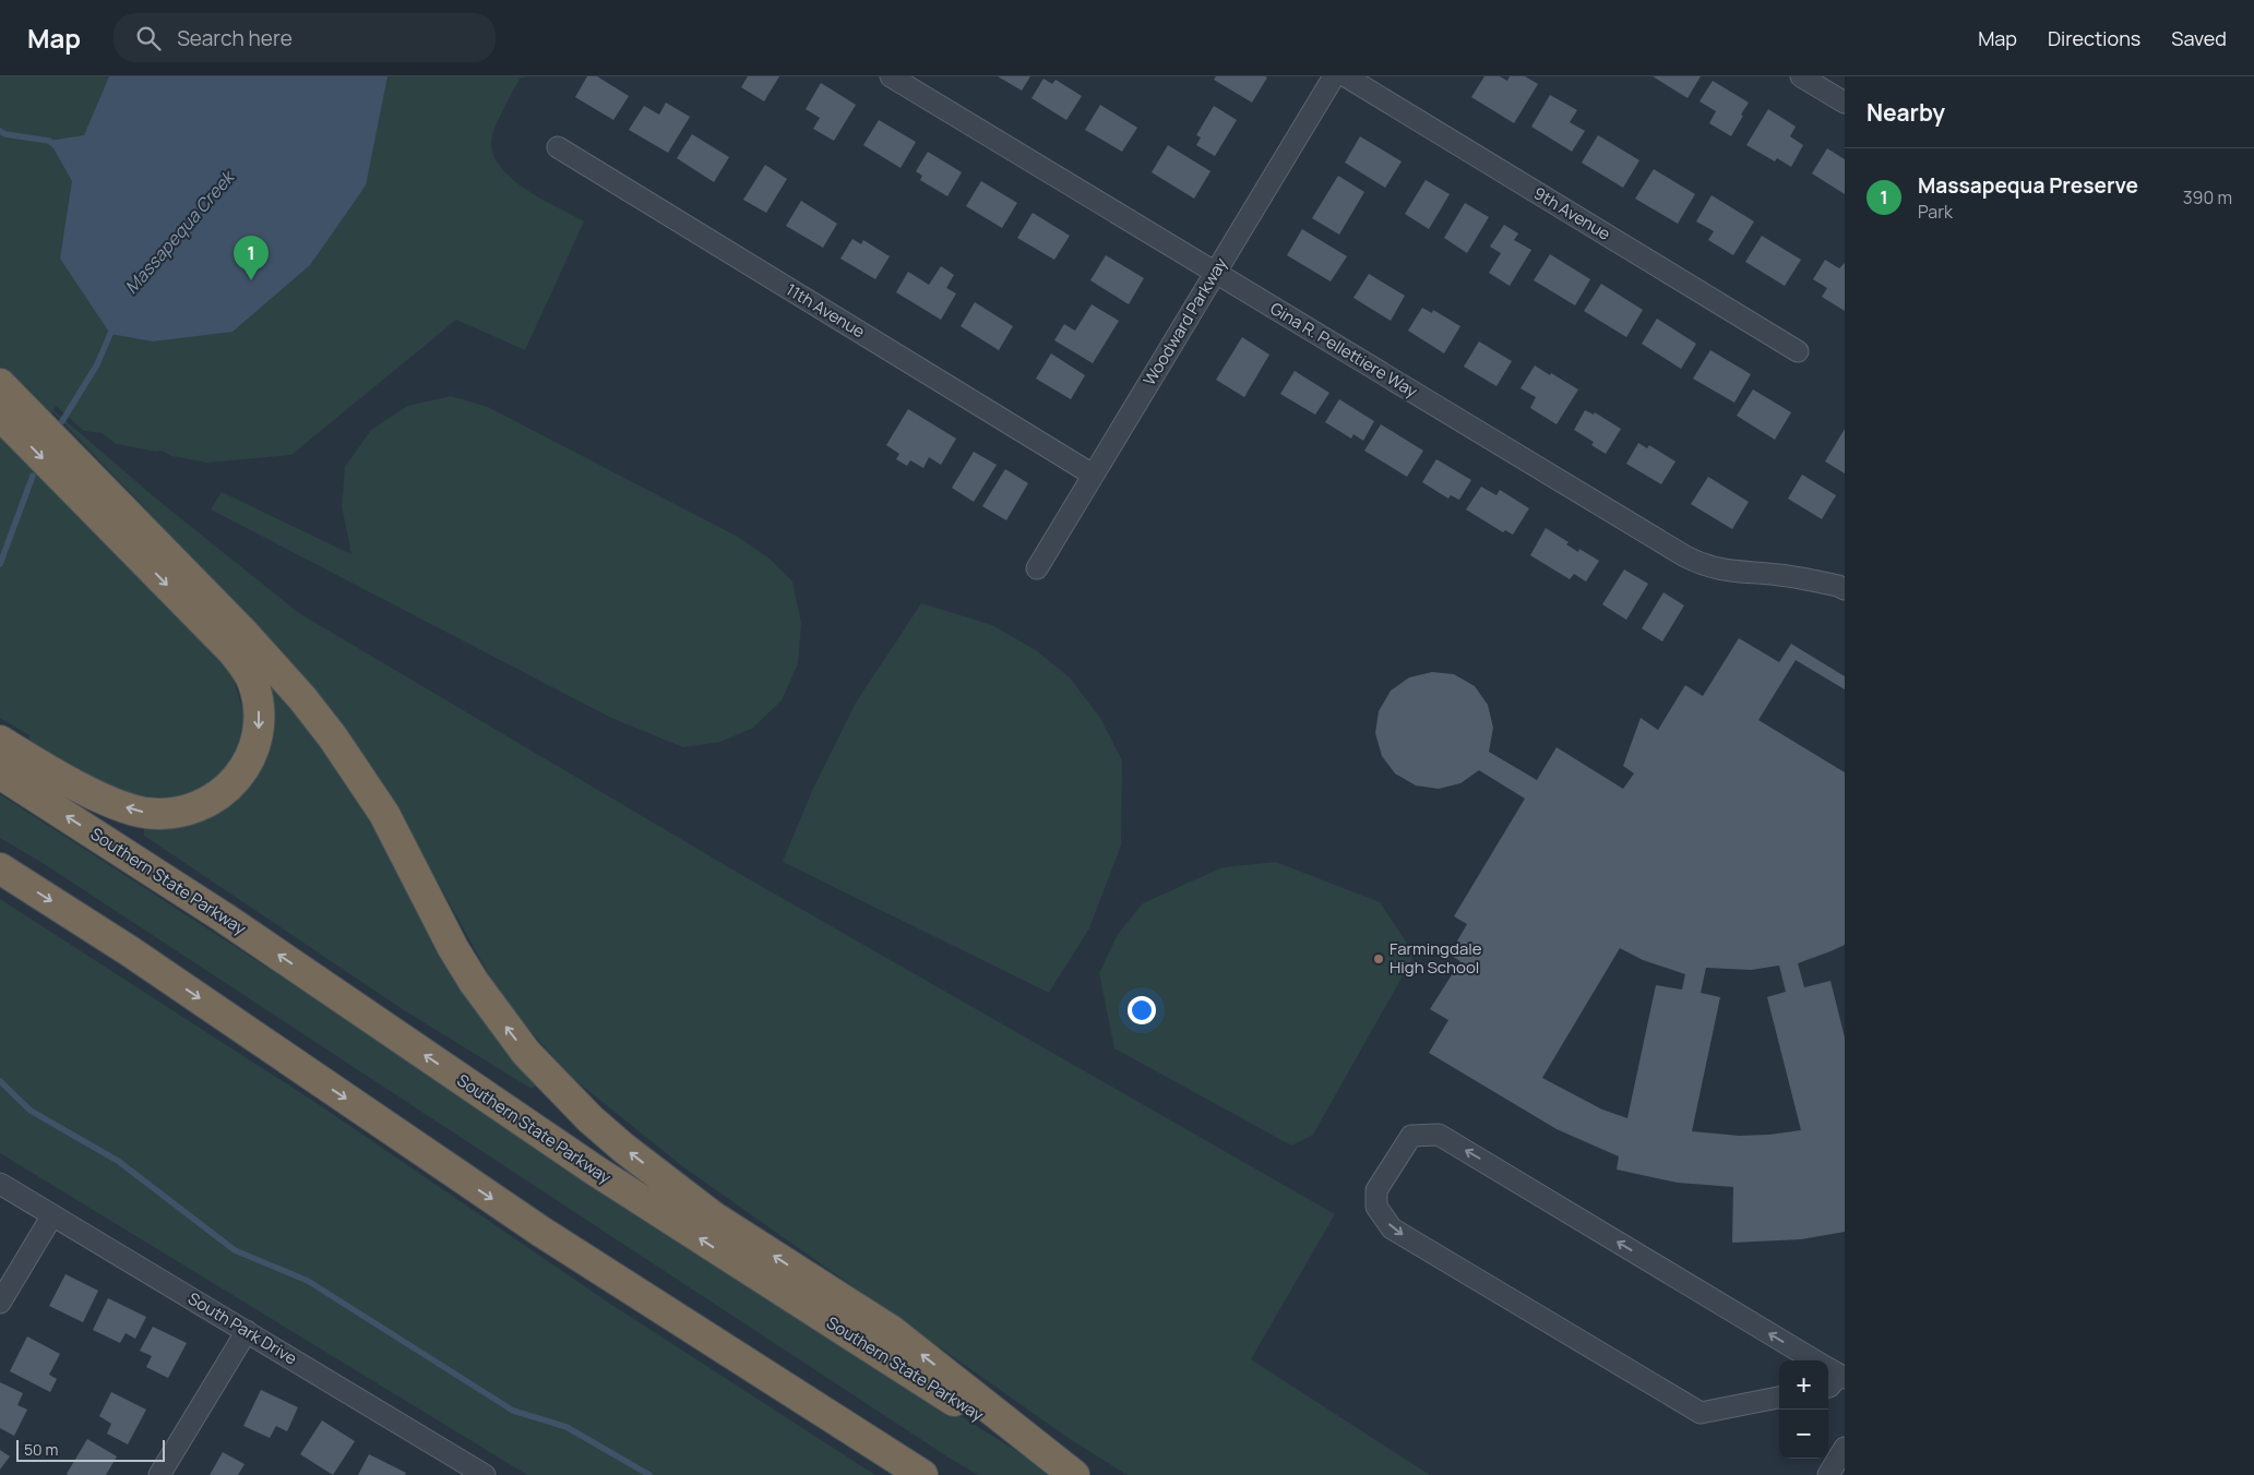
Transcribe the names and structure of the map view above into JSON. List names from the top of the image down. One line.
{"streets":{"highway":["Southern State Parkway"],"street":["9th Avenue","11th Avenue","Woodward Parkway","Gina R. Pellettiere Way","South Park Drive"]},"crossings":[["11th Avenue","Woodward Parkway"],["Woodward Parkway","Gina R. Pellettiere Way"]],"water":["Massapequa Creek"],"places":["Farmingdale High School"],"scale_bar":"50 m","page":{"header":"Map","search":"Search here","nav":["Map","Directions","Saved"],"heading":"Nearby","list":[{"mark":"1","name":"Massapequa Preserve","note":"Park","value":"390 m"}],"pins":"1","map_buttons":["+","−"],"scale":"50 m"}}
